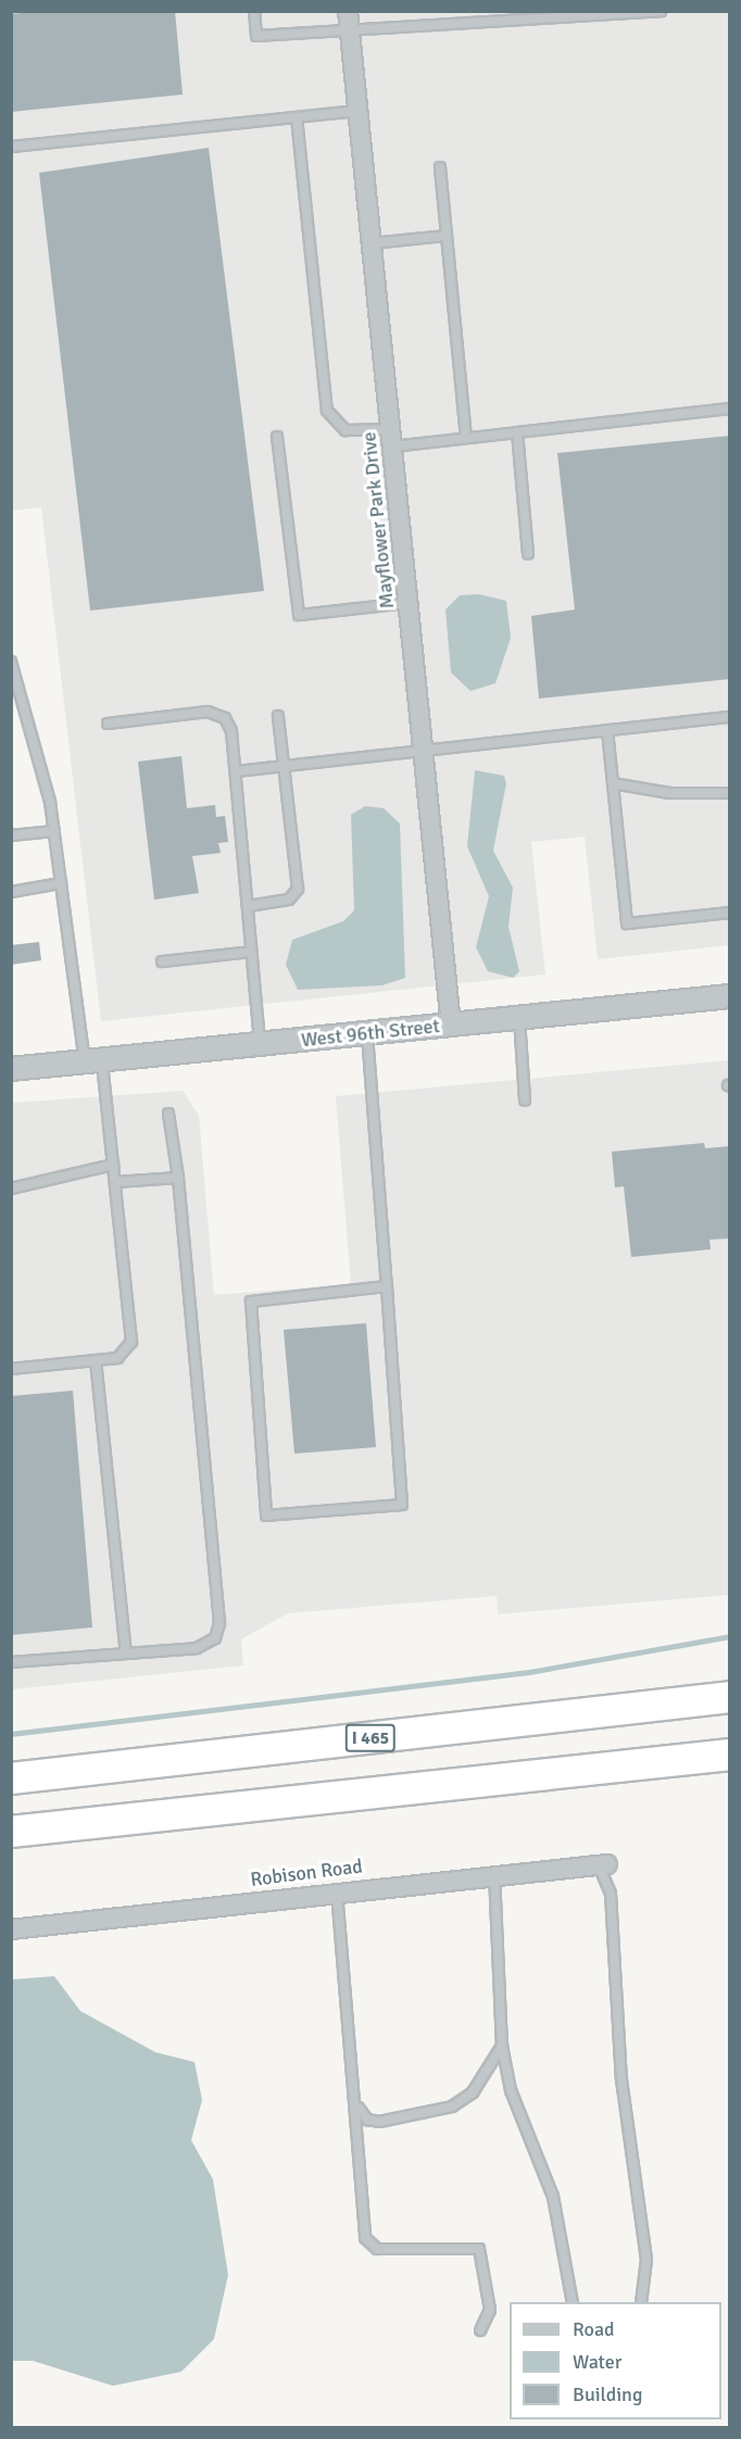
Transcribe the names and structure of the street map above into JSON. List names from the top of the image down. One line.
{"streets":{"highway":["I 465"],"street":["Mayflower Park Drive","West 96th Street","Robison Road"]},"crossings":[["Mayflower Park Drive","West 96th Street"]],"legend":["Road","Water","Building"]}
